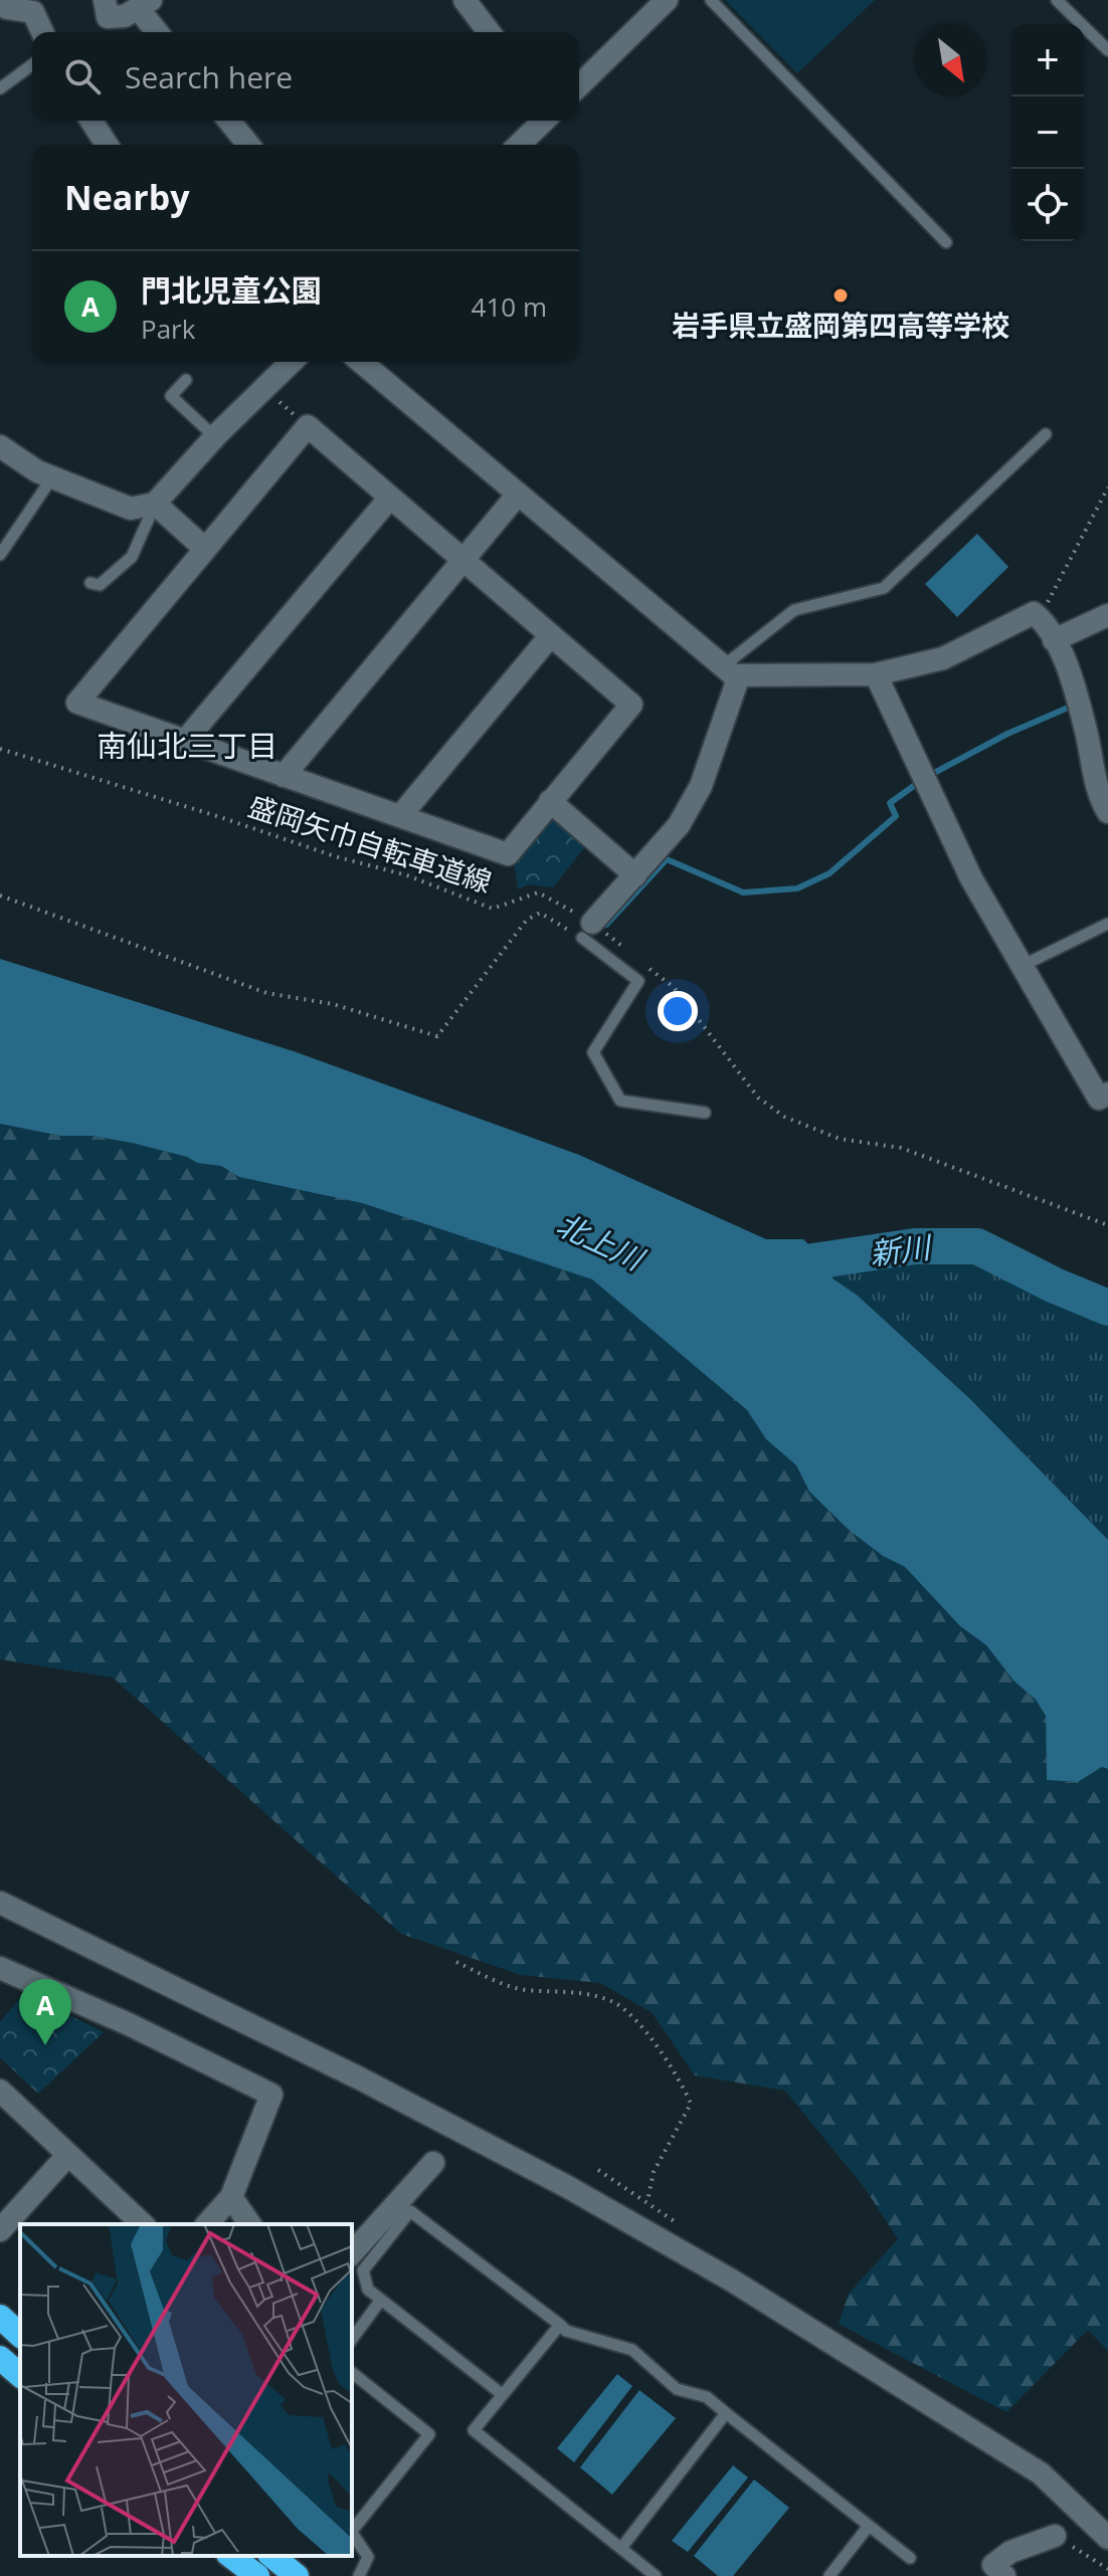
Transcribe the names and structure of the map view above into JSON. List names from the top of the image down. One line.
{"streets":{"path":["盛岡矢巾自転車道線"]},"districts":["南仙北三丁目"],"water":["北上川","新川"],"places":["岩手県立盛岡第四高等学校"],"north":"bottom right","page":{"map_buttons":["+","−"],"search":"Search here","heading":"Nearby","list":[{"mark":"A","name":"門北児童公園","note":"Park","value":"410 m"}],"pins":"A"}}
